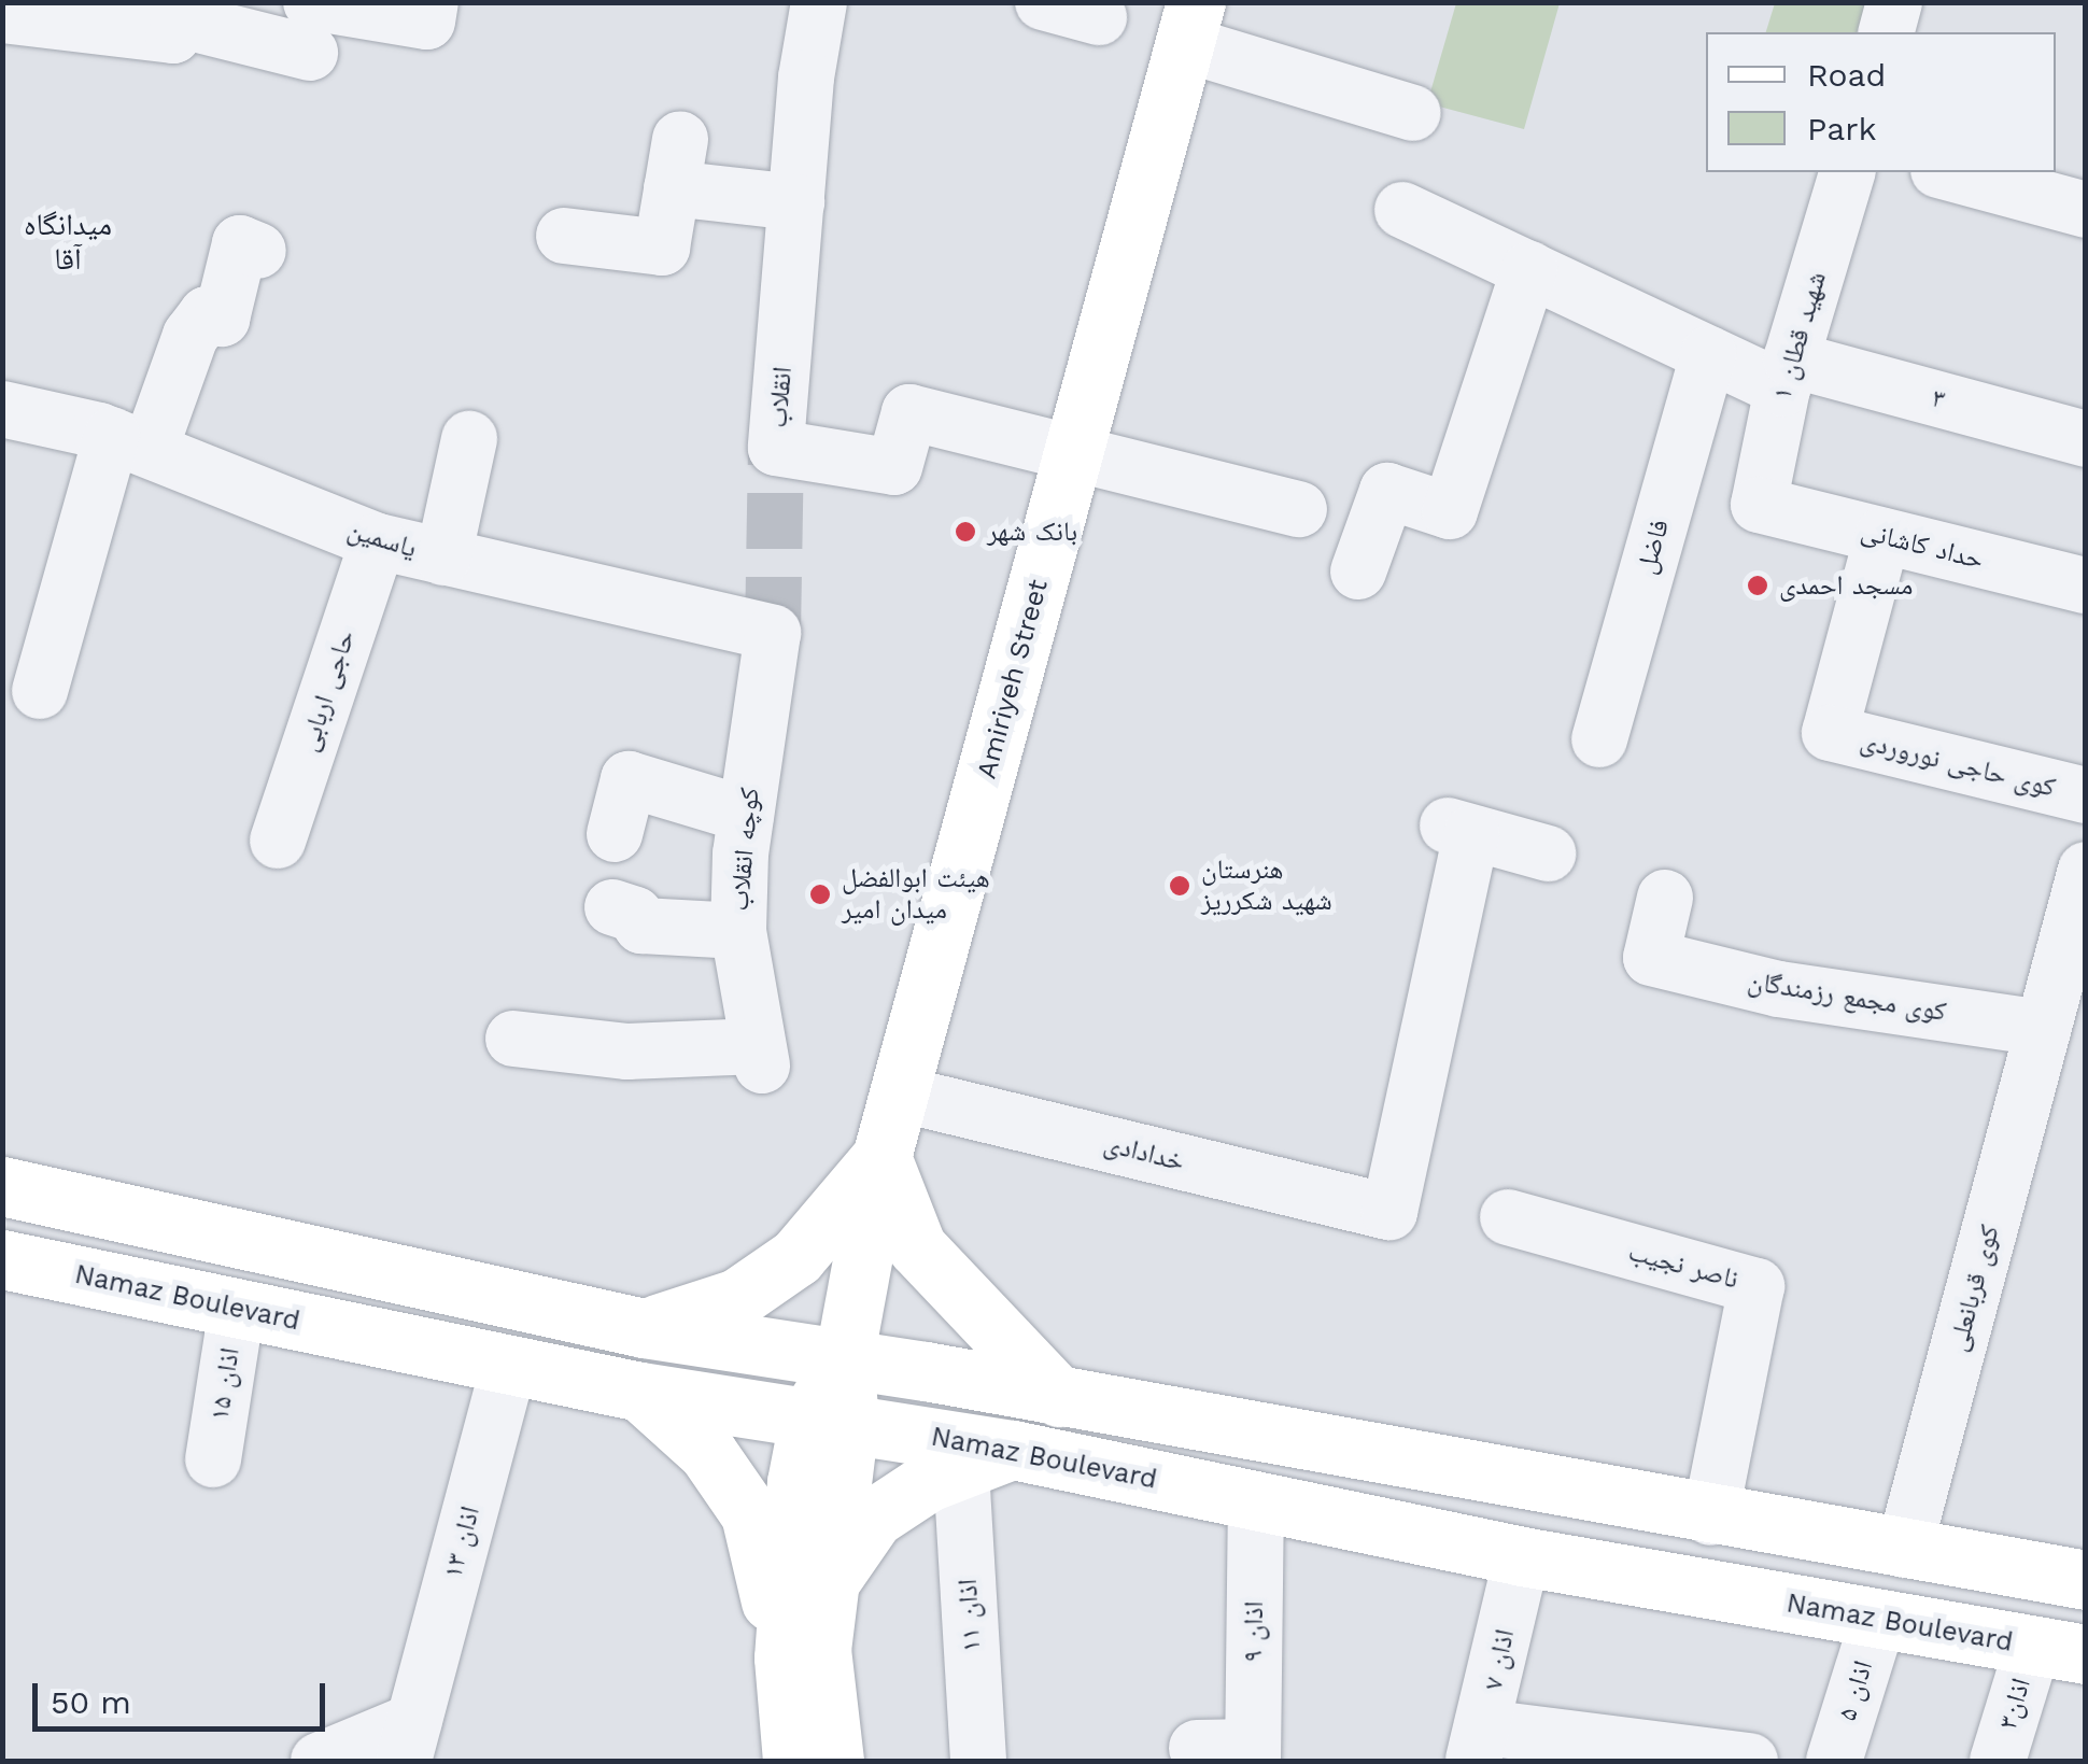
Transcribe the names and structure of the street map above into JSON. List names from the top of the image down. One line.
{"streets":{"main road":["Amiriyeh Street","Namaz Boulevard"],"street":["شهید قطان ۱","انقلاب","۳","یاسمین","حداد کاشانی","فاضل","حاجی اربابی","کوی حاجی نوروردی","کوچه انقلاب","کوی مجمع رزمندگان","خدادادی","ناصر نجیب","کوی قربانعلی","اذان ۱۵","اذان ۱۳","اذان ۱۱","اذان ۹","اذان ۷","اذان ۵","اذان۳"]},"crossings":[["شهید قطان ۱","۳"],["شهید قطان ۱","حداد کاشانی"],["انقلاب","Amiriyeh Street"],["۳","فاضل"],["یاسمین","حاجی اربابی"],["یاسمین","کوچه انقلاب"],["حداد کاشانی","کوی حاجی نوروردی"],["Amiriyeh Street","خدادادی"],["کوی مجمع رزمندگان","کوی قربانعلی"],["Namaz Boulevard","اذان ۱۵"],["Namaz Boulevard","اذان ۱۳"],["Namaz Boulevard","اذان ۱۱"],["Namaz Boulevard","اذان ۹"],["Namaz Boulevard","اذان ۷"],["Namaz Boulevard","اذان ۵"],["Namaz Boulevard","اذان۳"]],"districts":["میدانگاه آقا"],"places":["بانک شهر","مسجد احمدی","هنرستان شهید شکرریز","هیئت ابوالفضل میدان امیر"],"legend":["Road","Park"],"scale_bar":"50 m"}
